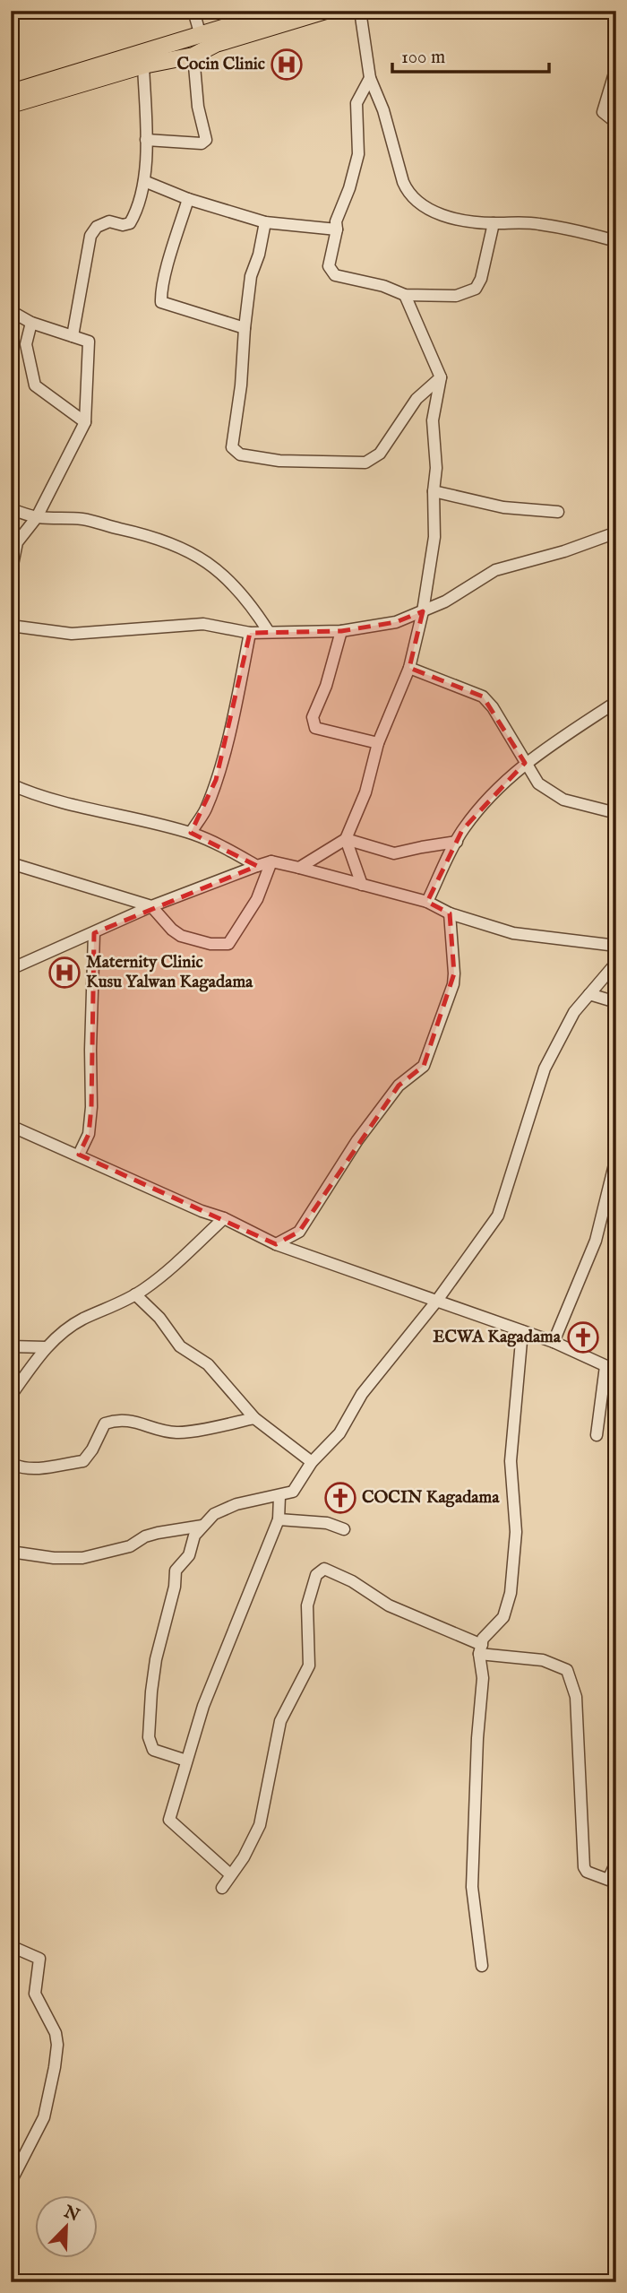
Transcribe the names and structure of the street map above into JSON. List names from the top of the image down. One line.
{"places":{"hospital":["Cocin Clinic","Maternity Clinic Kusu Yalwan Kagadama"],"church":["ECWA Kagadama","COCIN Kagadama"]},"scale_bar":"100 m","north":"top right"}
